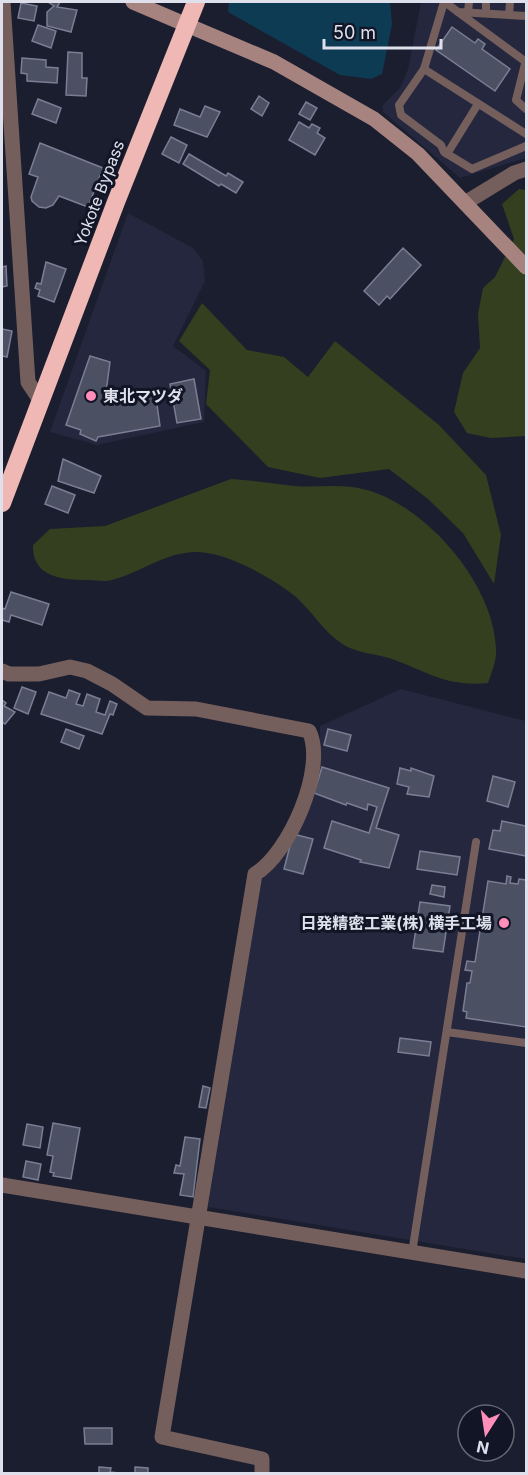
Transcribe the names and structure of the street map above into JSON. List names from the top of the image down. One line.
{"streets":{"highway":["Yokote Bypass"]},"places":["東北マツダ","日発精密工業(株) 横手工場"],"scale_bar":"50 m","north":"bottom"}
